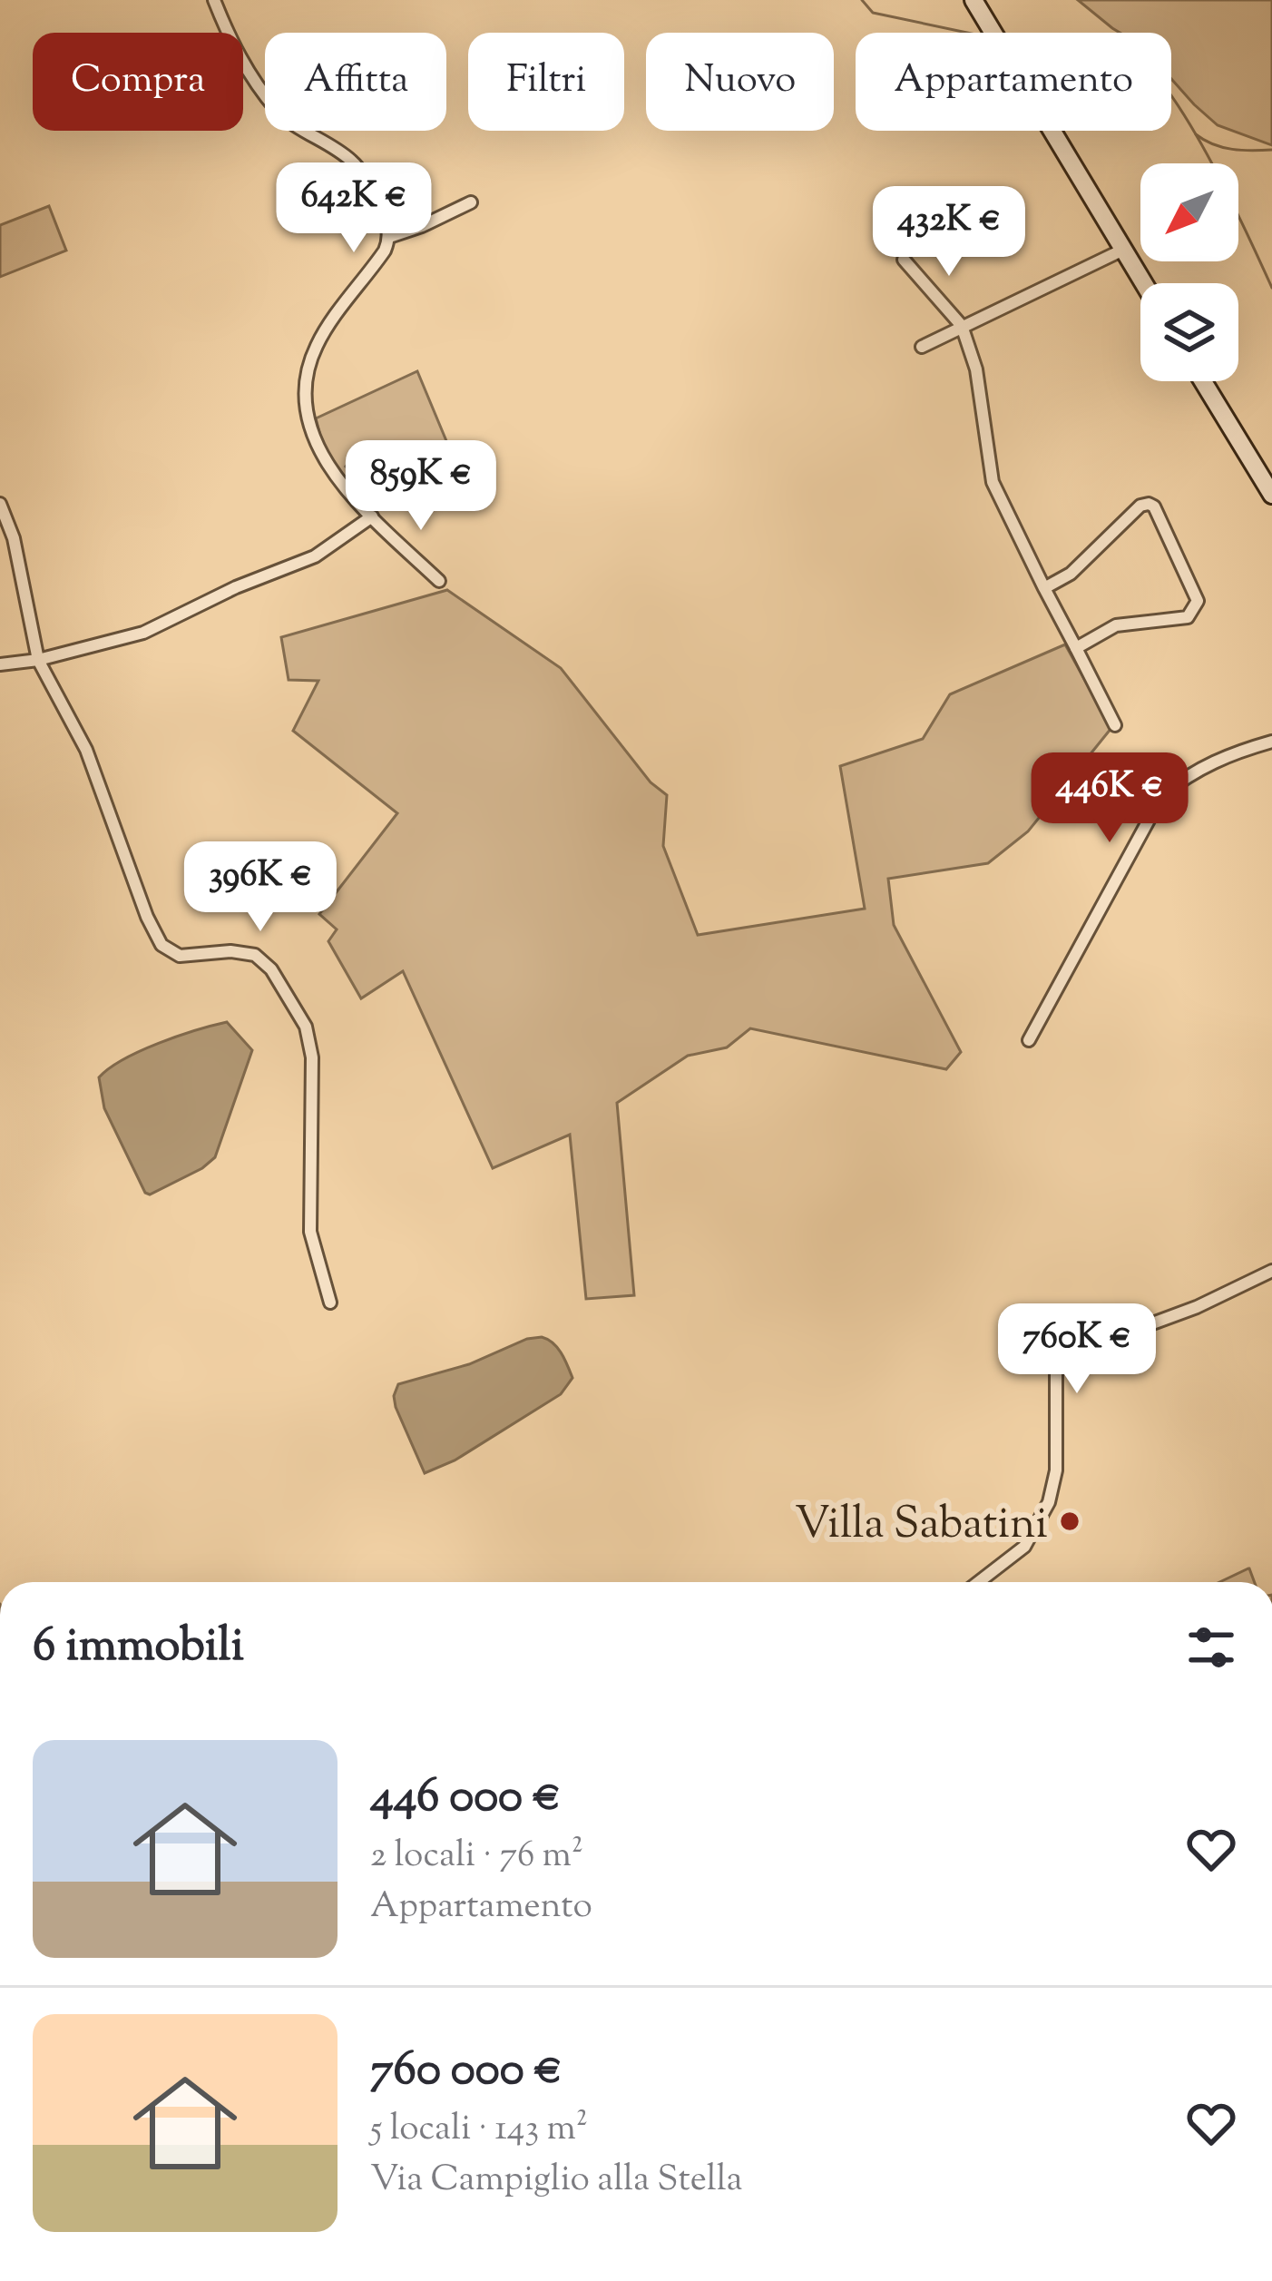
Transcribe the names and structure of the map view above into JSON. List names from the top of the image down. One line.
{"places":["Villa Sabatini"],"north":"bottom left","page":{"chip":["Compra","Affitta","Filtri","Nuovo","Appartamento"],"price":["642K €","432K €","859K €","446K €","396K €","760K €"],"heading":"6 immobili","list":[{"name":"446 000 €","note":"2 locali · 76 m² · Appartamento"},{"name":"760 000 €","note":"5 locali · 143 m² · Via Campiglio alla Stella"}]}}
